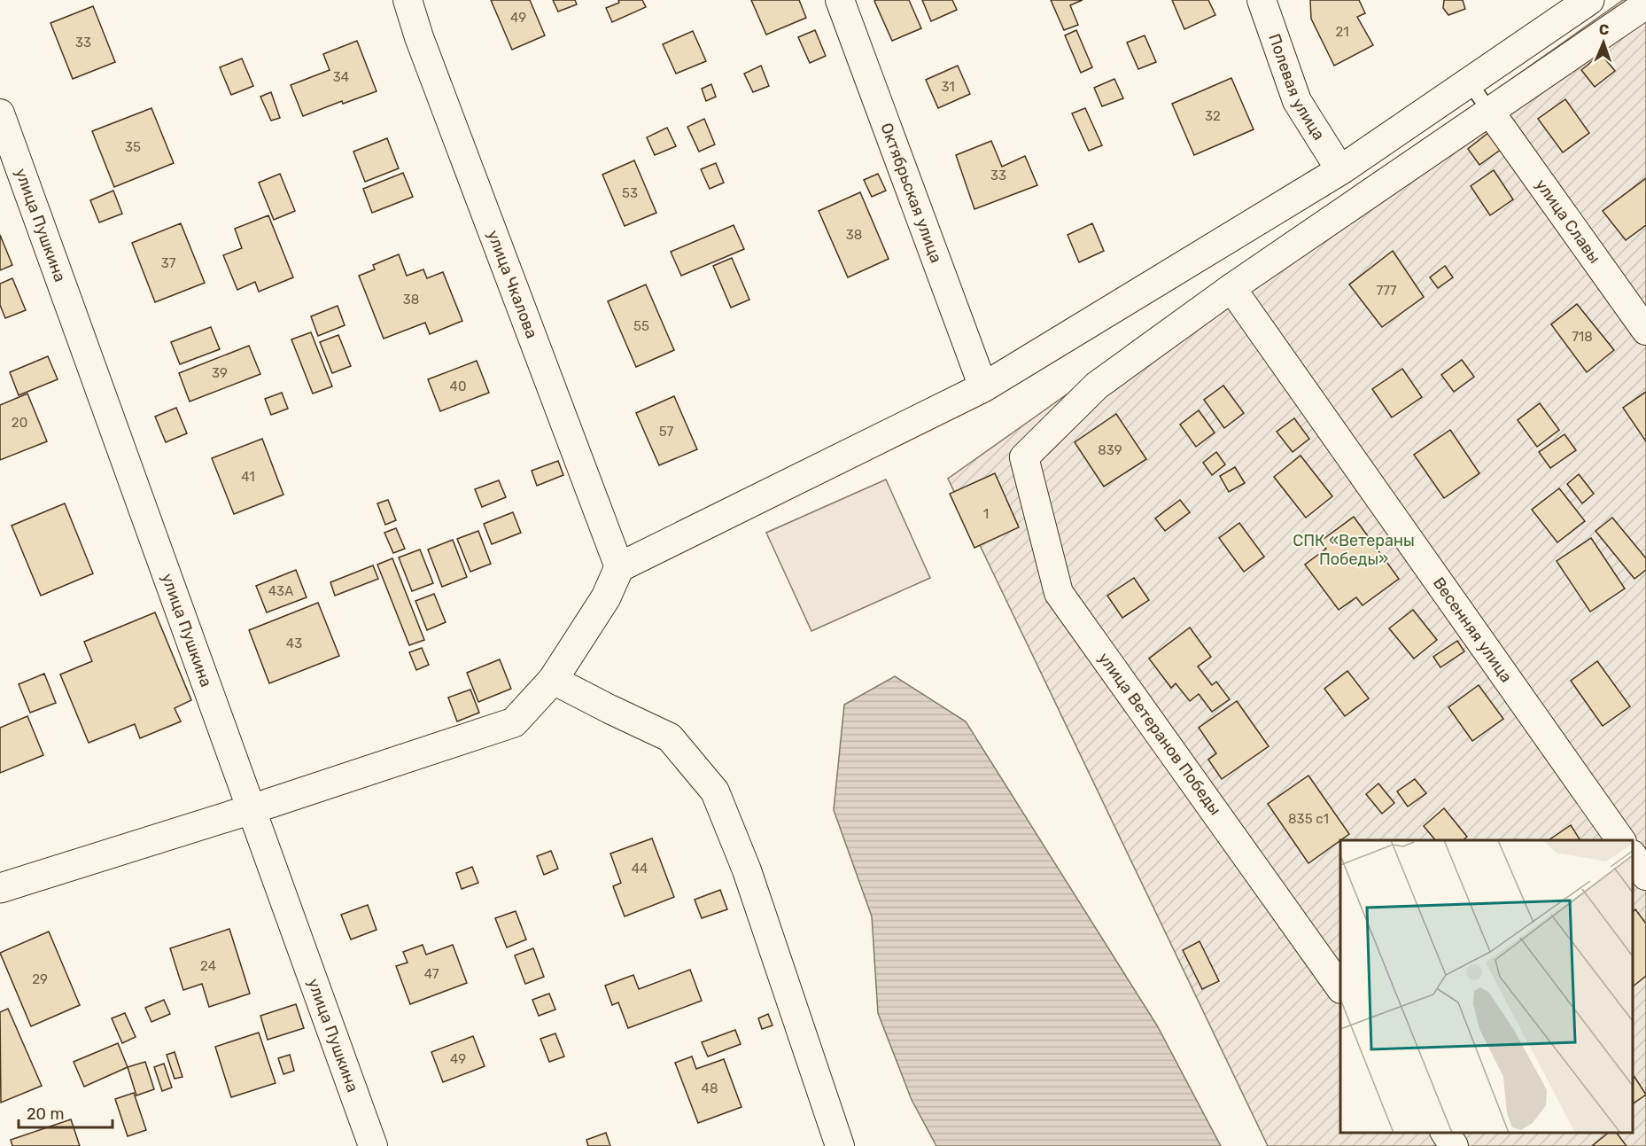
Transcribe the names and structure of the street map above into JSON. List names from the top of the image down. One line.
{"streets":{"street":["Полевая улица","Октябрьская улица","улица Славы","улица Пушкина","улица Чкалова","Весенняя улица","улица Ветеранов Победы"]},"crossings":[["Весенняя улица","улица Ветеранов Победы"]],"parks":["СПК «Ветераны Победы»"],"house_numbers":["49","21","33","34","31","32","35","33","53","38","37","777","38","55","718","39","40","20","57","839","41","1","43А","43","835 с1","44","24","47","29","49","48"],"scale_bar":"20 m","north":"top"}
